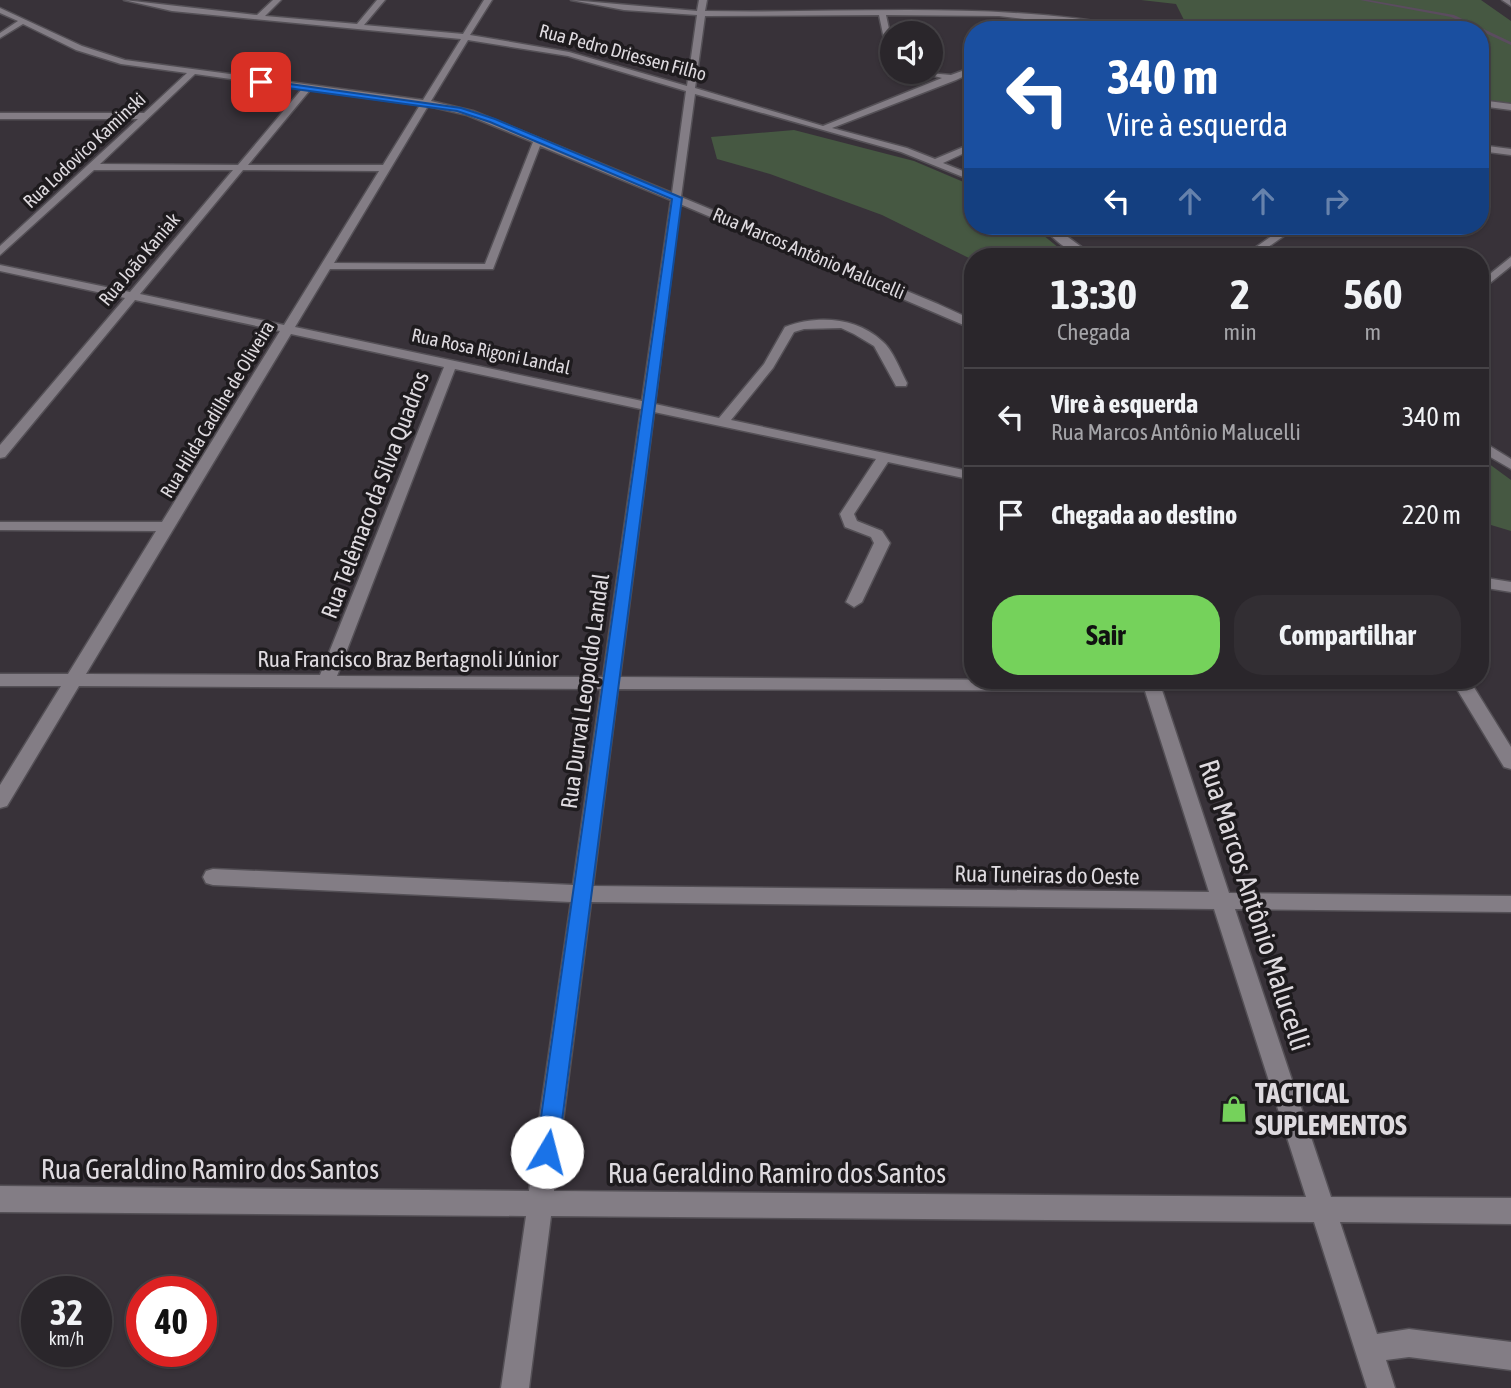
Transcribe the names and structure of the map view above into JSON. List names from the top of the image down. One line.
{"streets":{"street":["Rua Pedro Driessen Filho","Rua Lodovico Kaminski","Rua Marcos Antônio Malucelli","Rua João Kaniak","Rua Rosa Rigoni Landal","Rua Hilda Cadilhe de Oliveira","Rua Telêmaco da Silva Quadros","Rua Francisco Braz Bertagnoli Júnior","Rua Durval Leopoldo Landal","Rua Tuneiras do Oeste","Rua Geraldino Ramiro dos Santos"]},"crossings":[["Rua Pedro Driessen Filho","Rua Hilda Cadilhe de Oliveira"],["Rua Pedro Driessen Filho","Rua Durval Leopoldo Landal"],["Rua Lodovico Kaminski","Rua Marcos Antônio Malucelli"],["Rua Marcos Antônio Malucelli","Rua João Kaniak"],["Rua Marcos Antônio Malucelli","Rua Hilda Cadilhe de Oliveira"],["Rua Marcos Antônio Malucelli","Rua Durval Leopoldo Landal"],["Rua Marcos Antônio Malucelli","Rua Tuneiras do Oeste"],["Rua Marcos Antônio Malucelli","Rua Geraldino Ramiro dos Santos"],["Rua João Kaniak","Rua Rosa Rigoni Landal"],["Rua Rosa Rigoni Landal","Rua Hilda Cadilhe de Oliveira"],["Rua Rosa Rigoni Landal","Rua Telêmaco da Silva Quadros"],["Rua Rosa Rigoni Landal","Rua Durval Leopoldo Landal"],["Rua Hilda Cadilhe de Oliveira","Rua Francisco Braz Bertagnoli Júnior"],["Rua Telêmaco da Silva Quadros","Rua Francisco Braz Bertagnoli Júnior"],["Rua Francisco Braz Bertagnoli Júnior","Rua Durval Leopoldo Landal"],["Rua Durval Leopoldo Landal","Rua Tuneiras do Oeste"],["Rua Durval Leopoldo Landal","Rua Geraldino Ramiro dos Santos"]],"places":{"shop":["TACTICAL SUPLEMENTOS"]},"page":{"turn":["340 m","Vire à esquerda"],"eta":["13:30","Chegada","2","min","560","m"],"list":[{"name":"Vire à esquerda","note":"Rua Marcos Antônio Malucelli","value":"340 m"},{"name":"Chegada ao destino","value":"220 m"}],"buttons":["Sair","Compartilhar"],"speed":"32 km/h","limit":"40"}}
